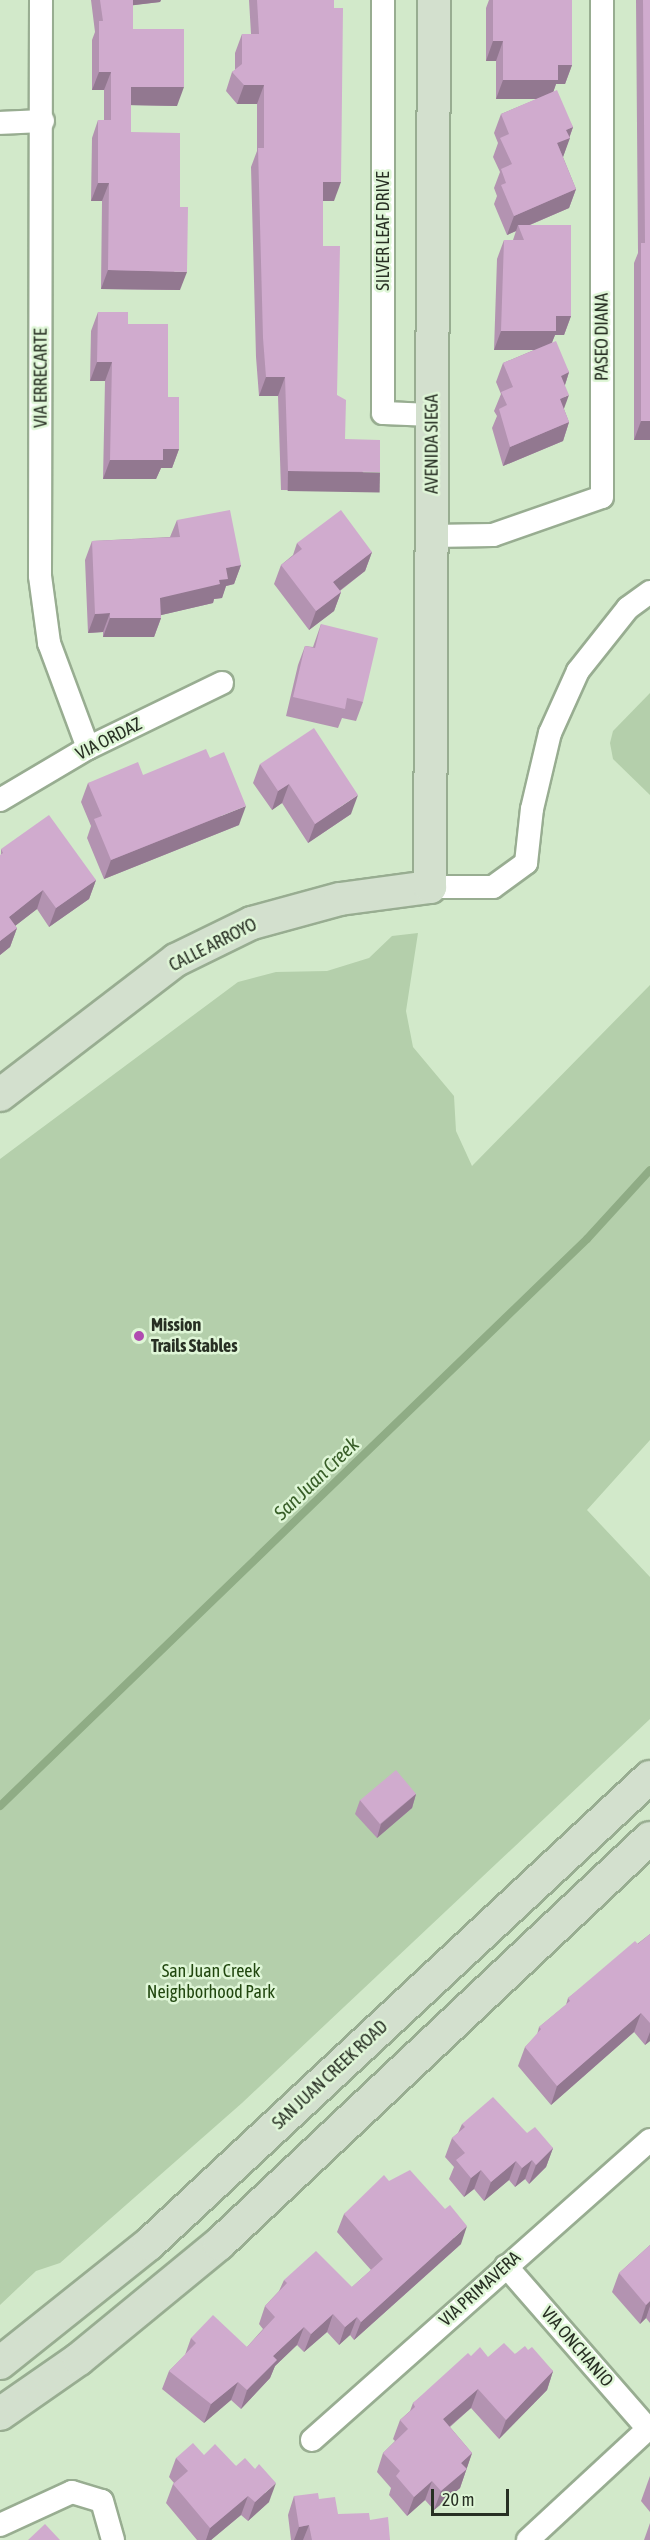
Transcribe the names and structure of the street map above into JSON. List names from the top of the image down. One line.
{"streets":{"street":["SILVER LEAF DRIVE","PASEO DIANA","VIA ERRECARTE","AVENIDA SIEGA","VIA ORDAZ","CALLE ARROYO","SAN JUAN CREEK ROAD","VIA PRIMAVERA","VIA ONCHANIO"]},"crossings":[["SILVER LEAF DRIVE","AVENIDA SIEGA"],["PASEO DIANA","AVENIDA SIEGA"],["VIA ERRECARTE","VIA ORDAZ"],["AVENIDA SIEGA","CALLE ARROYO"],["VIA PRIMAVERA","VIA ONCHANIO"]],"water":["San Juan Creek"],"parks":["San Juan Creek Neighborhood Park"],"places":["Mission Trails Stables"],"scale_bar":"20 m"}
